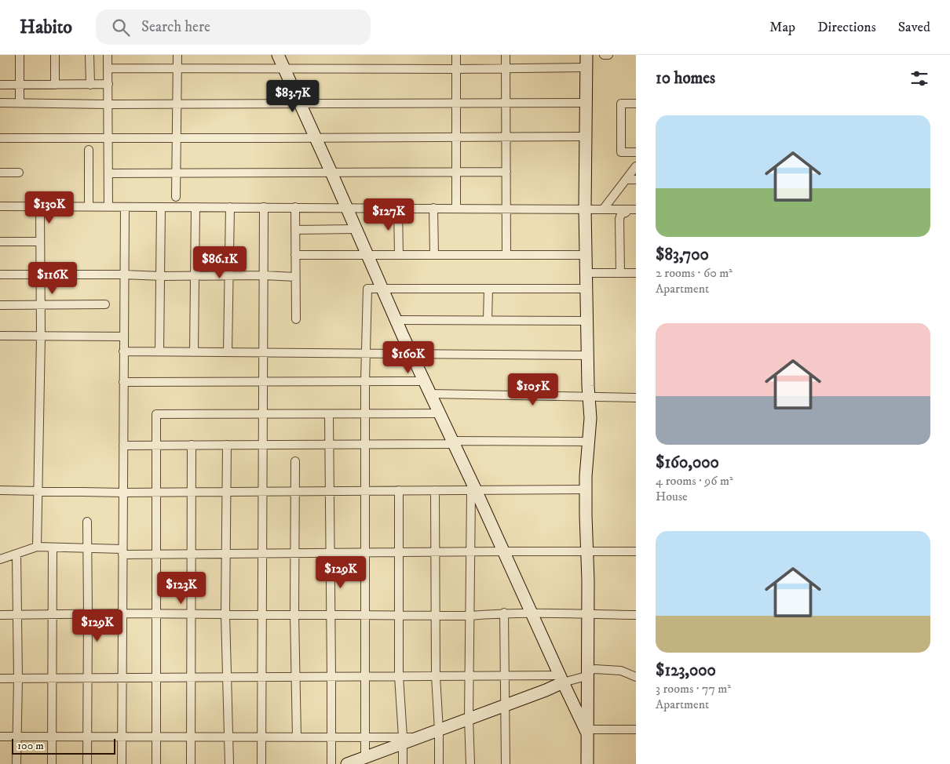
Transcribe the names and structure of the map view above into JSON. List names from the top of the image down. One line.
{"scale_bar":"100 m","page":{"header":"Habito","search":"Search here","nav":["Map","Directions","Saved"],"heading":"10 homes","price":["$83.7K","$130K","$127K","$86.1K","$116K","$160K","$105K","$129K","$123K","$129K"],"list":[{"name":"$83,700","note":"2 rooms · 60 m² · Apartment"},{"name":"$160,000","note":"4 rooms · 96 m² · House"},{"name":"$123,000","note":"3 rooms · 77 m² · Apartment"}],"scale":"100 m"}}
